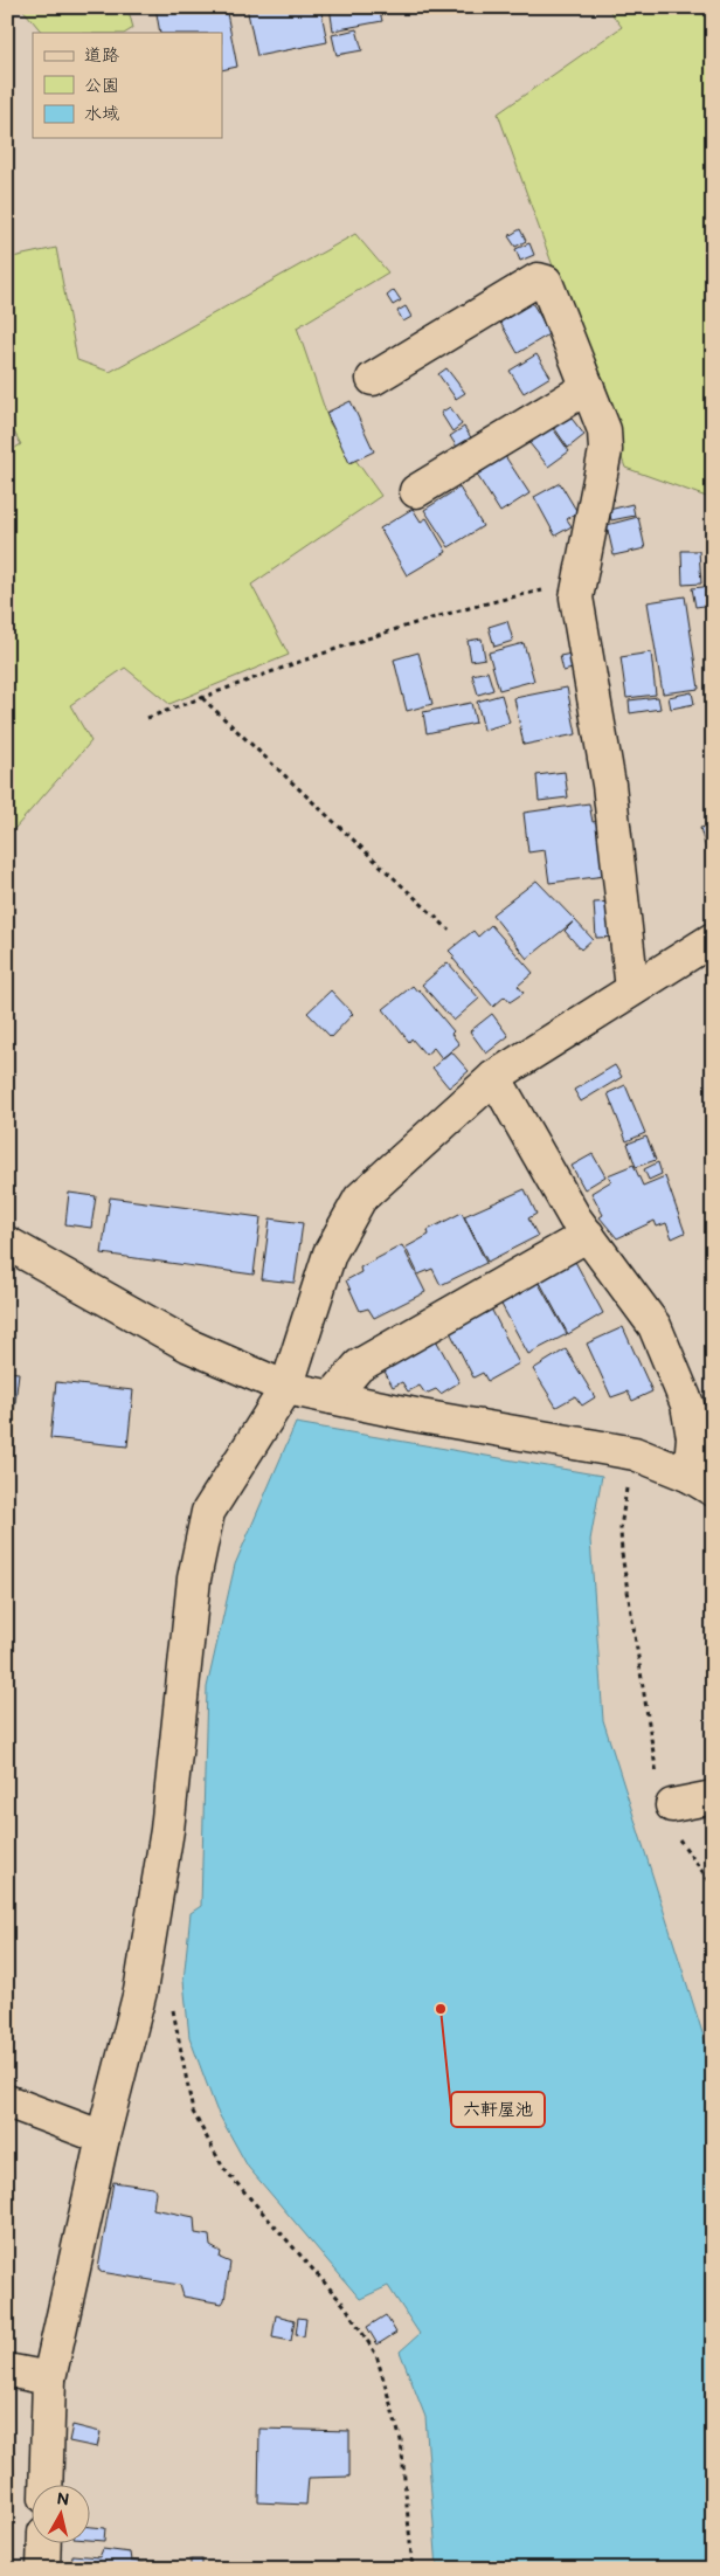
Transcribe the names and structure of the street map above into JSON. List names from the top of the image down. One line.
{"places":["六軒屋池"],"legend":["道路","公園","水域"],"north":"top"}
